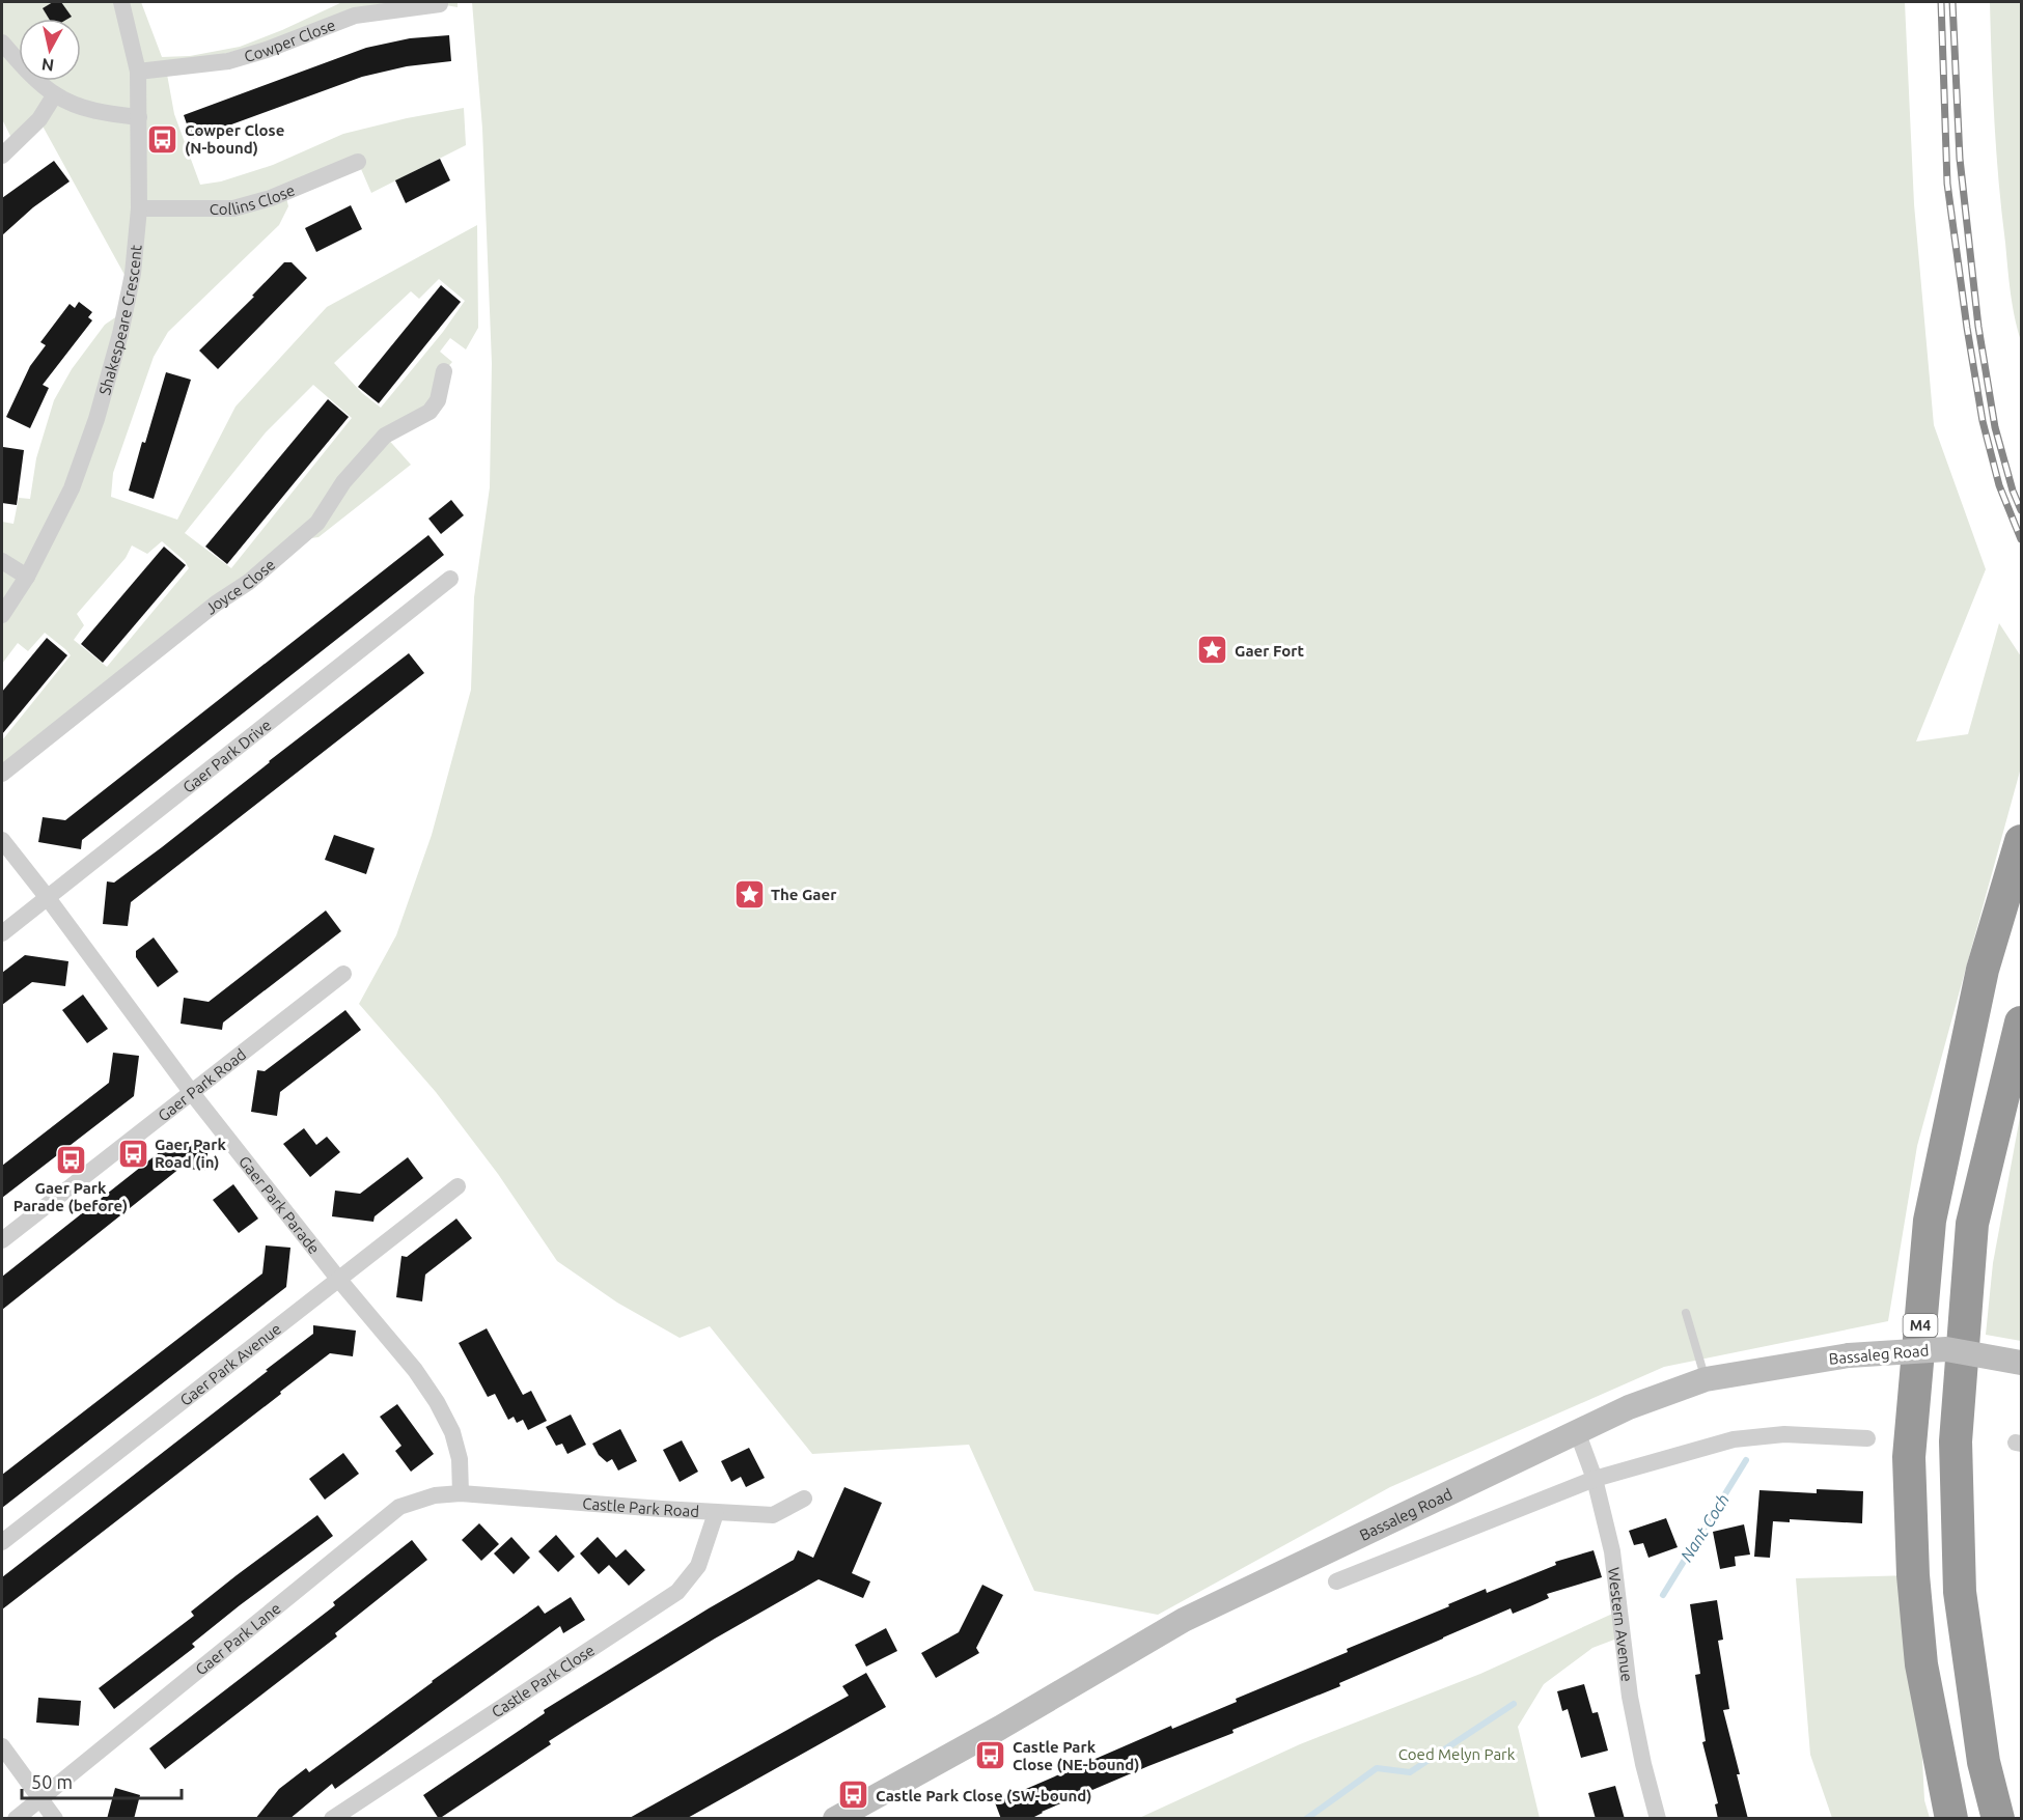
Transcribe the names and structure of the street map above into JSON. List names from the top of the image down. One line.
{"streets":{"highway":["M4"],"street":["Cowper Close","Collins Close","Shakespeare Crescent","Joyce Close","Gaer Park Drive","Gaer Park Road","Gaer Park Parade","Bassaleg Road","Gaer Park Avenue","Castle Park Road","Western Avenue","Gaer Park Lane","Castle Park Close"]},"crossings":[["Cowper Close","Shakespeare Crescent"],["Collins Close","Shakespeare Crescent"],["Gaer Park Drive","Gaer Park Parade"],["Gaer Park Road","Gaer Park Parade"],["Gaer Park Parade","Gaer Park Avenue"],["Gaer Park Parade","Castle Park Road"],["Gaer Park Parade","Gaer Park Lane"],["Bassaleg Road","Western Avenue"],["Castle Park Road","Gaer Park Lane"],["Castle Park Road","Castle Park Close"]],"water":["Nant Coch"],"parks":["Coed Melyn Park"],"places":{"bus stop":["Cowper Close (N-bound)","Gaer Park Road (in)","Gaer Park Parade (before)","Castle Park Close (NE-bound)","Castle Park Close (SW-bound)"],"place":["Gaer Fort","The Gaer"]},"scale_bar":"50 m","north":"bottom"}
